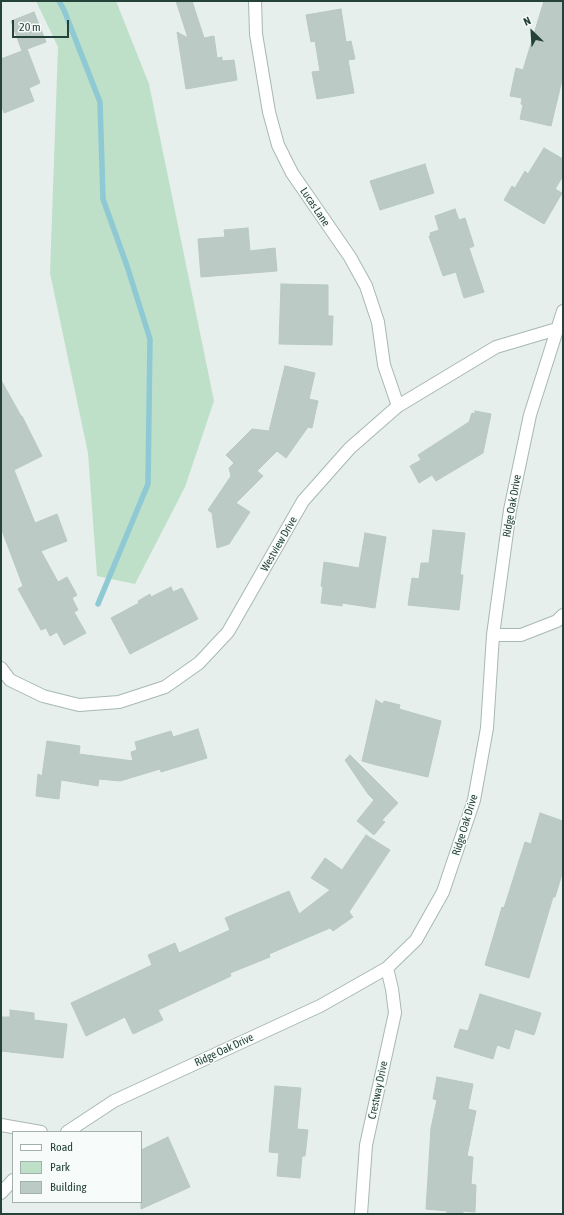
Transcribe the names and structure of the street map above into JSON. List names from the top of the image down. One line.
{"streets":{"street":["Lucas Lane","Ridge Oak Drive","Westview Drive","Crestway Drive"]},"crossings":[["Lucas Lane","Westview Drive"],["Ridge Oak Drive","Westview Drive"],["Ridge Oak Drive","Crestway Drive"]],"legend":["Road","Park","Building"],"scale_bar":"20 m","north":"top left"}
